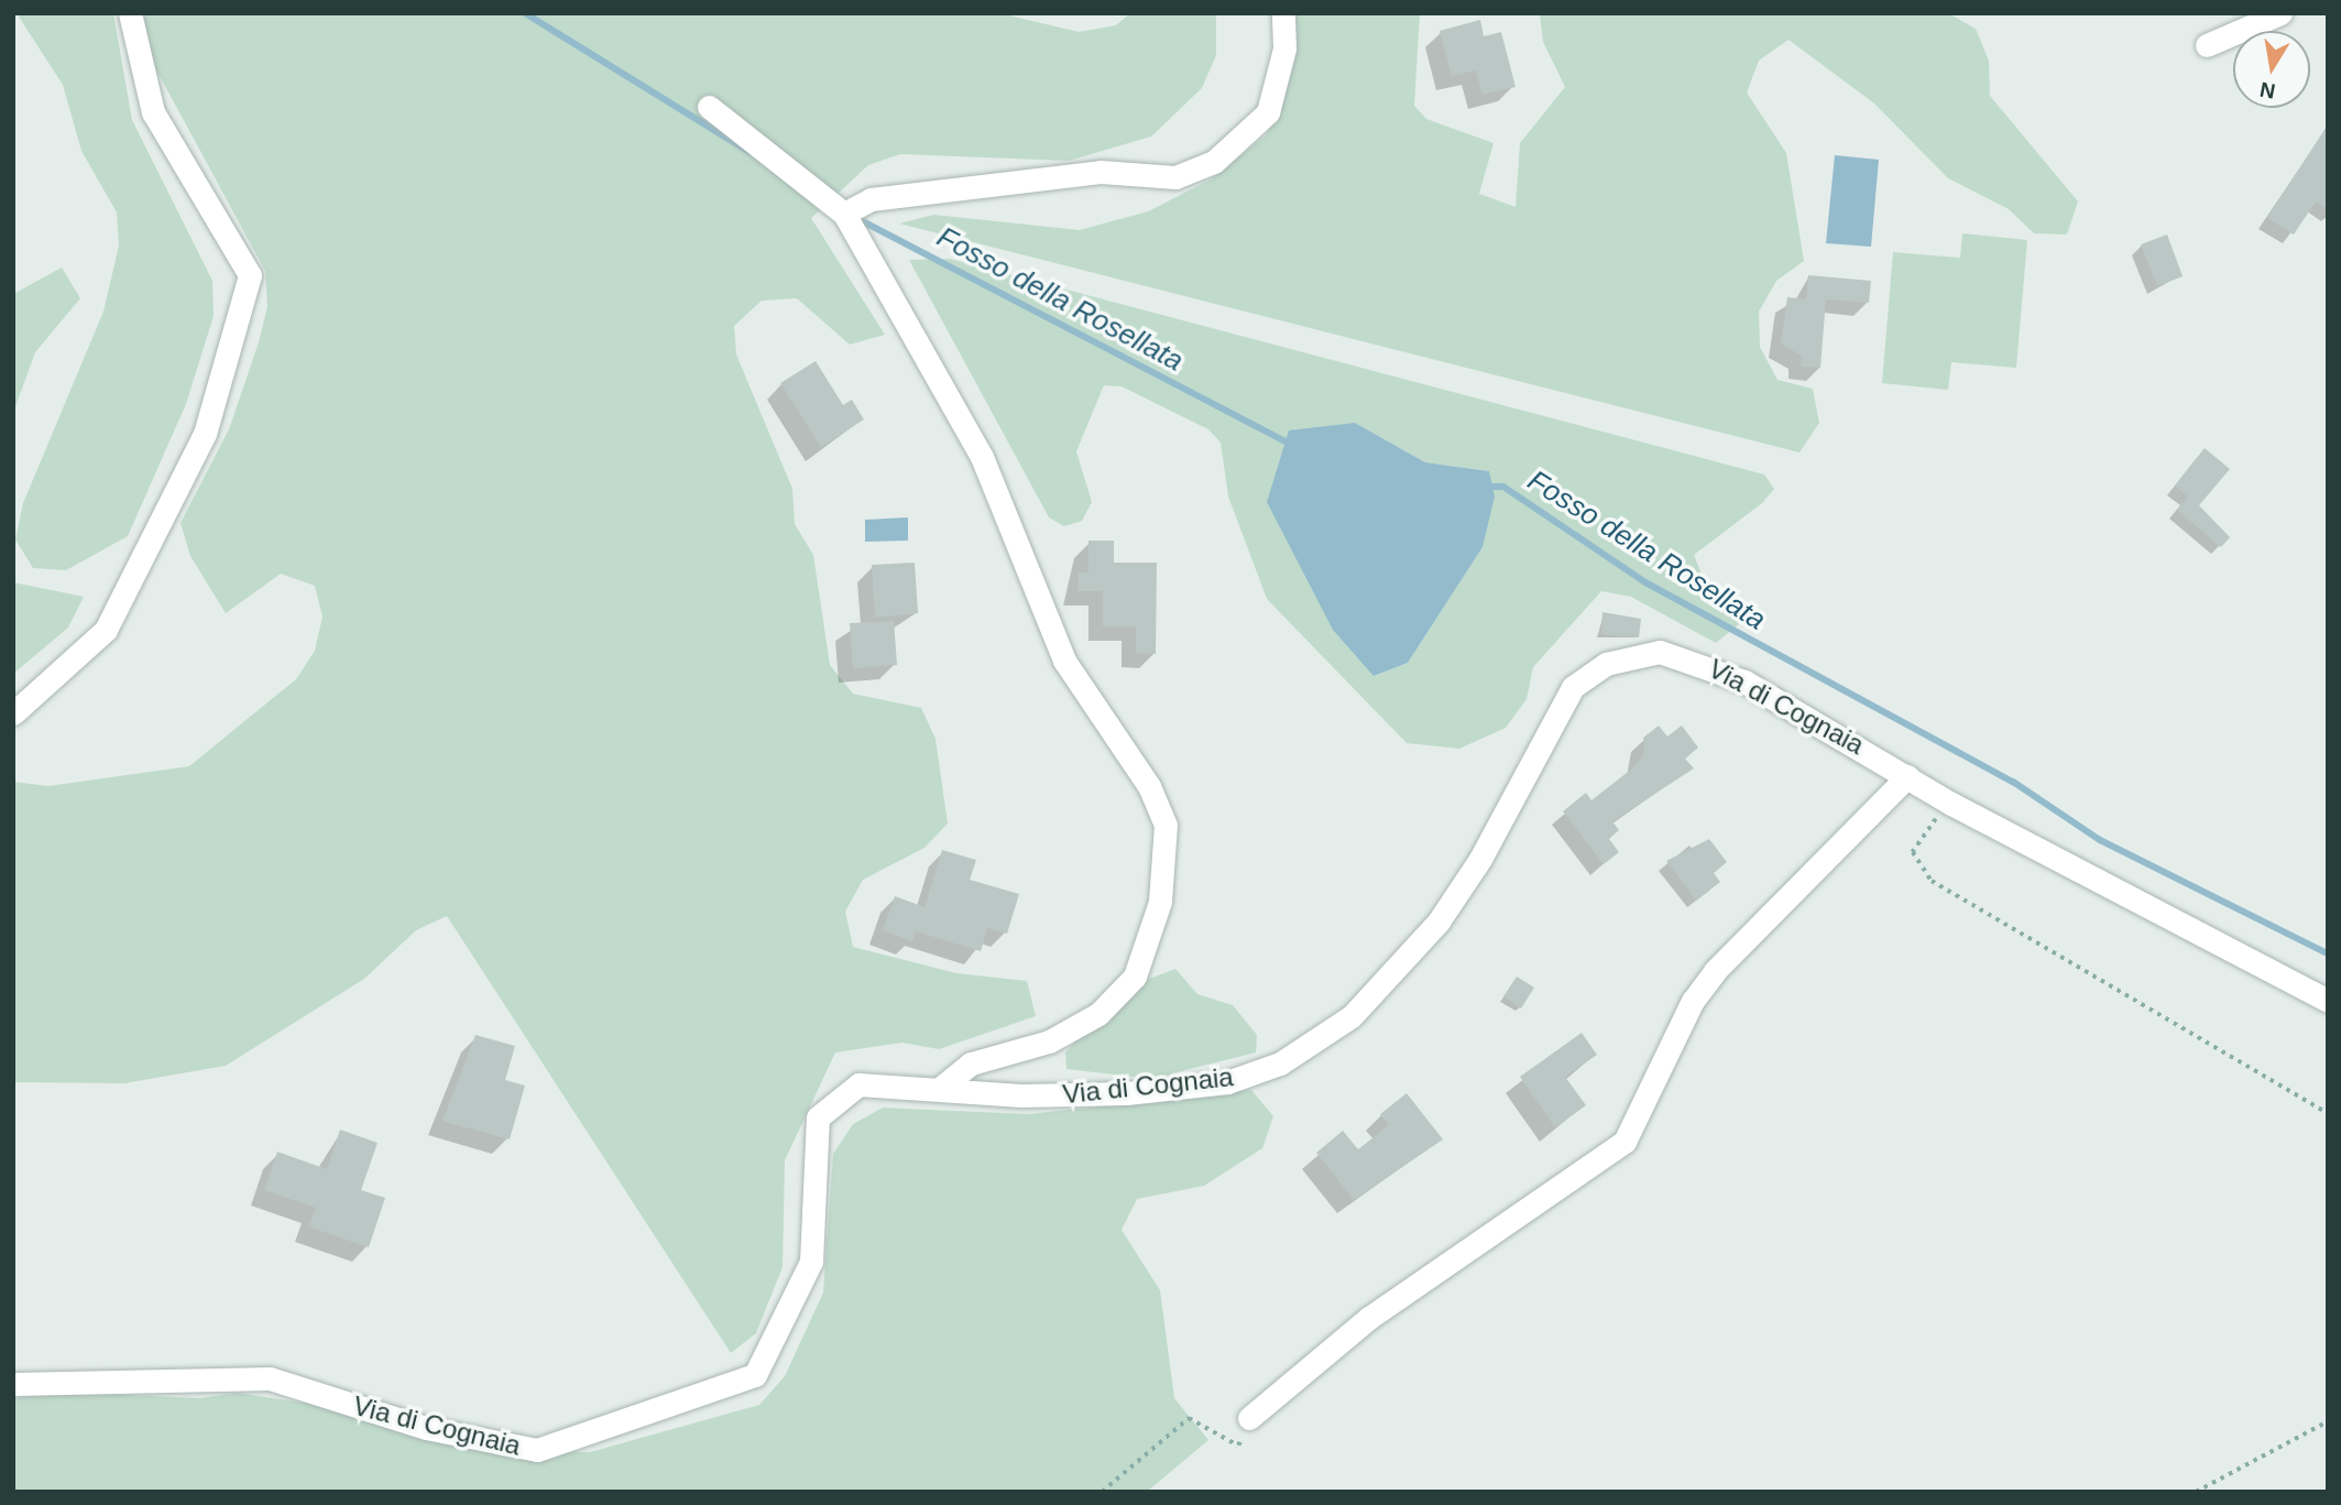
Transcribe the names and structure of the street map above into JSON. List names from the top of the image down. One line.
{"streets":{"street":["Via di Cognaia"]},"water":["Fosso della Rosellata"],"north":"bottom"}
